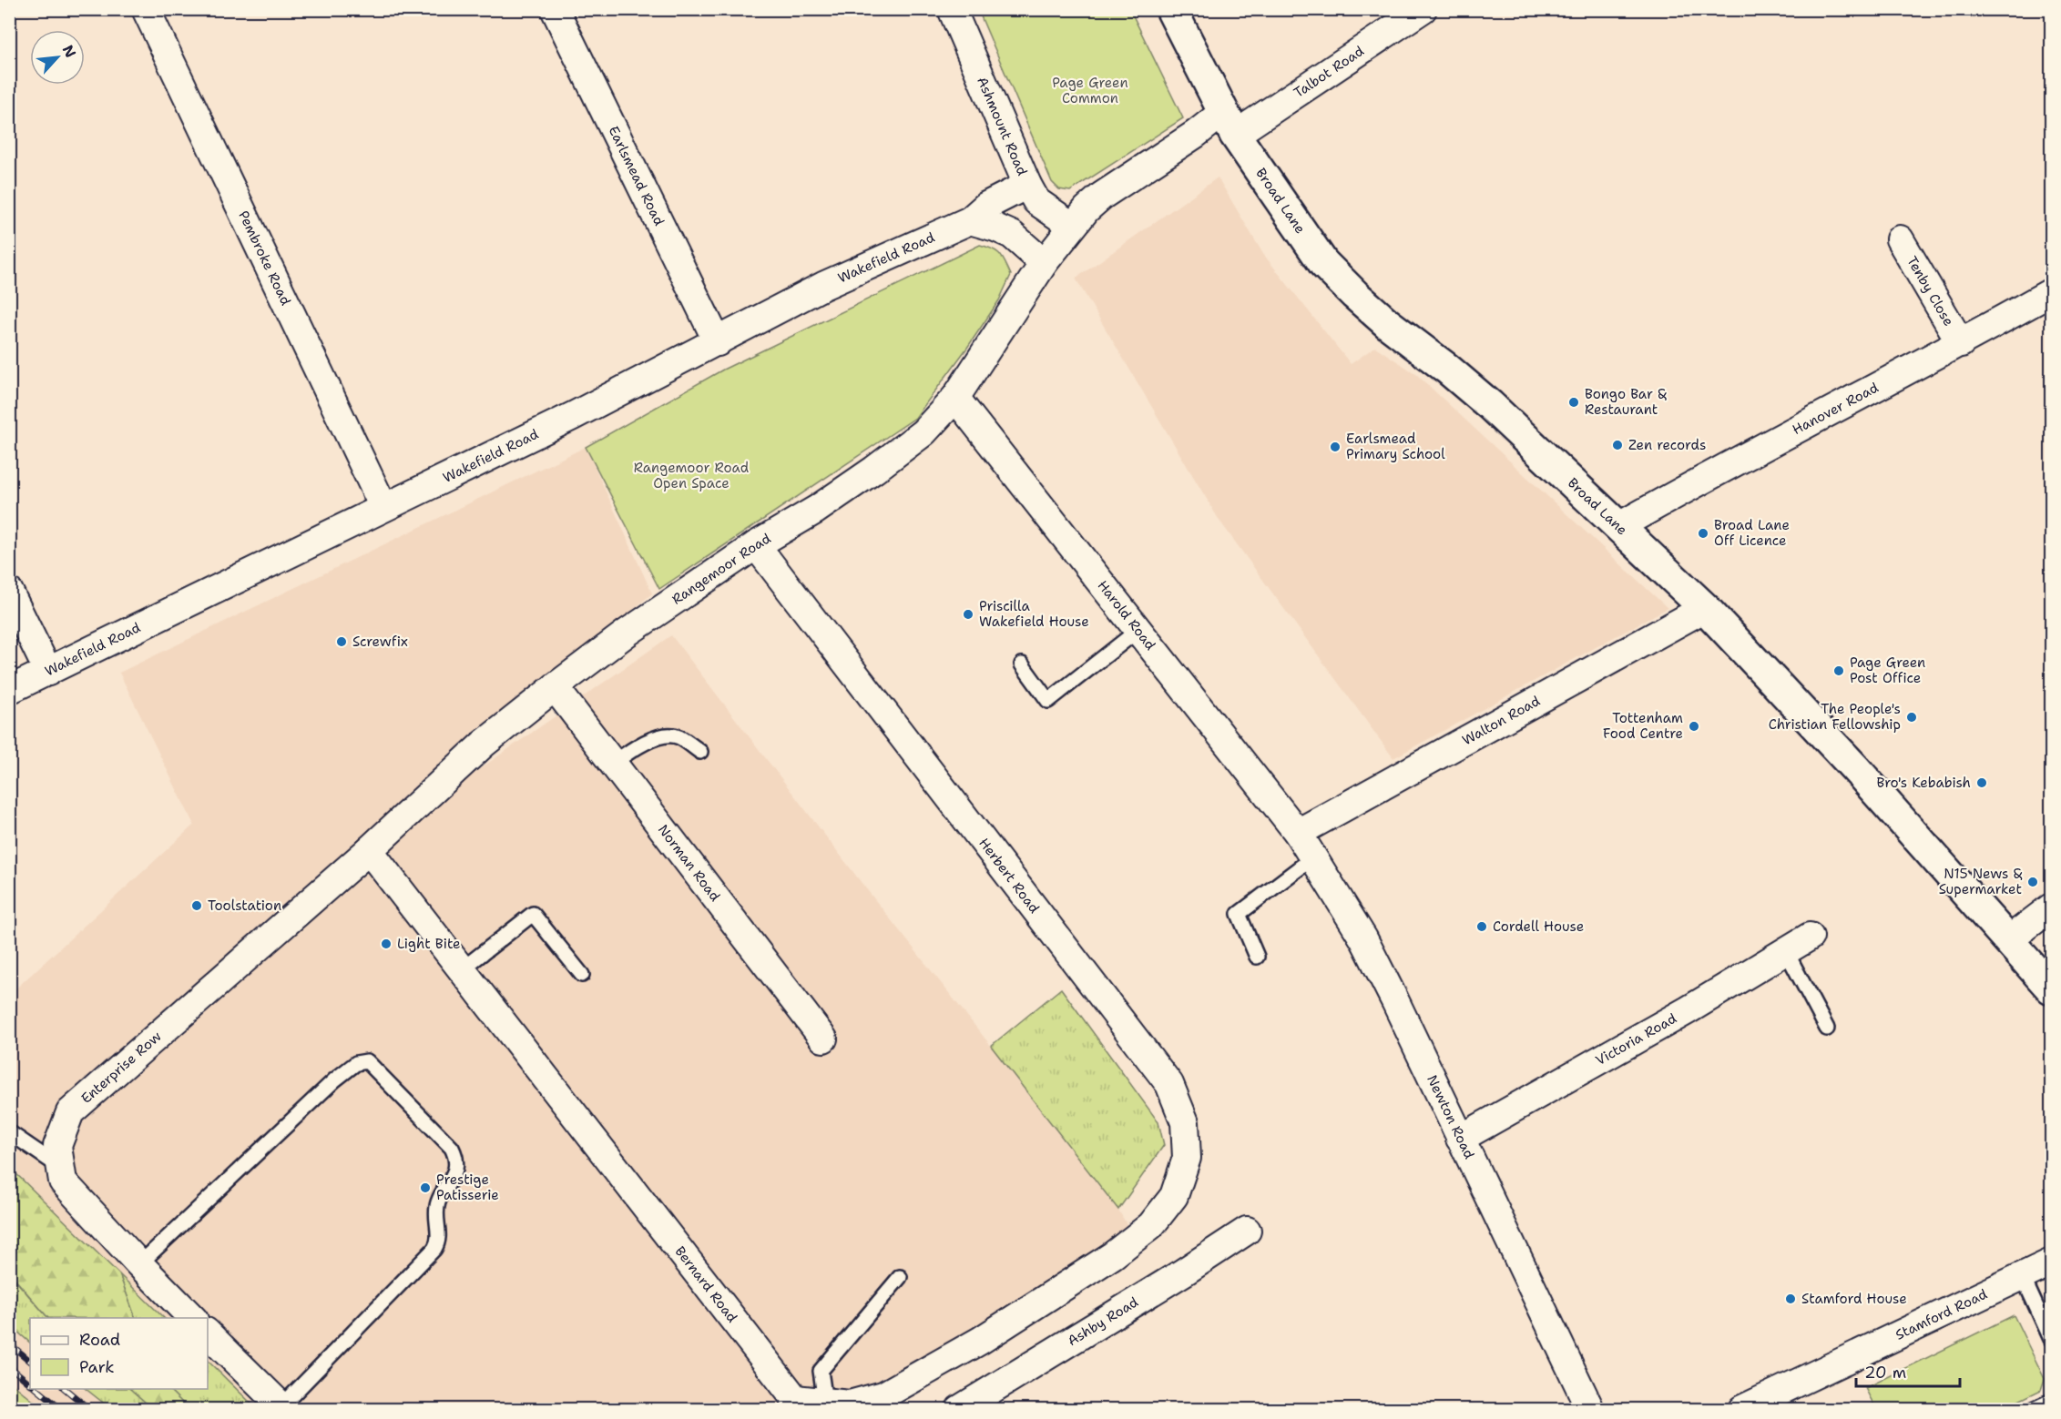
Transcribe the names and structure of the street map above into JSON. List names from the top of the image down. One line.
{"streets":{"main road":["Broad Lane"],"street":["Talbot Road","Ashmount Road","Earlsmead Road","Pembroke Road","Wakefield Road","Tenby Close","Hanover Road","Rangemoor Road","Harold Road","Walton Road","Norman Road","Herbert Road","Victoria Road","Enterprise Row","Newton Road","Bernard Road","Stamford Road","Ashby Road"]},"crossings":[["Talbot Road","Broad Lane"],["Ashmount Road","Wakefield Road"],["Earlsmead Road","Wakefield Road"],["Broad Lane","Hanover Road"],["Broad Lane","Walton Road"],["Pembroke Road","Wakefield Road"],["Tenby Close","Hanover Road"],["Rangemoor Road","Harold Road"],["Rangemoor Road","Norman Road"],["Rangemoor Road","Herbert Road"],["Rangemoor Road","Enterprise Row"],["Rangemoor Road","Bernard Road"],["Harold Road","Walton Road"],["Harold Road","Newton Road"],["Walton Road","Newton Road"],["Herbert Road","Bernard Road"],["Victoria Road","Newton Road"],["Enterprise Row","Bernard Road"]],"parks":["Page Green Common","Rangemoor Road Open Space"],"places":["Bongo Bar & Restaurant","Zen records","Earlsmead Primary School","Broad Lane Off Licence","Priscilla Wakefield House","Screwfix","Page Green Post Office","The People's Christian Fellowship","Tottenham Food Centre","Bro's Kebabish","N15 News & Supermarket","Toolstation","Cordell House","Light Bite","Prestige Patisserie","Stamford House"],"legend":["Road","Park"],"scale_bar":"20 m","north":"top right"}
